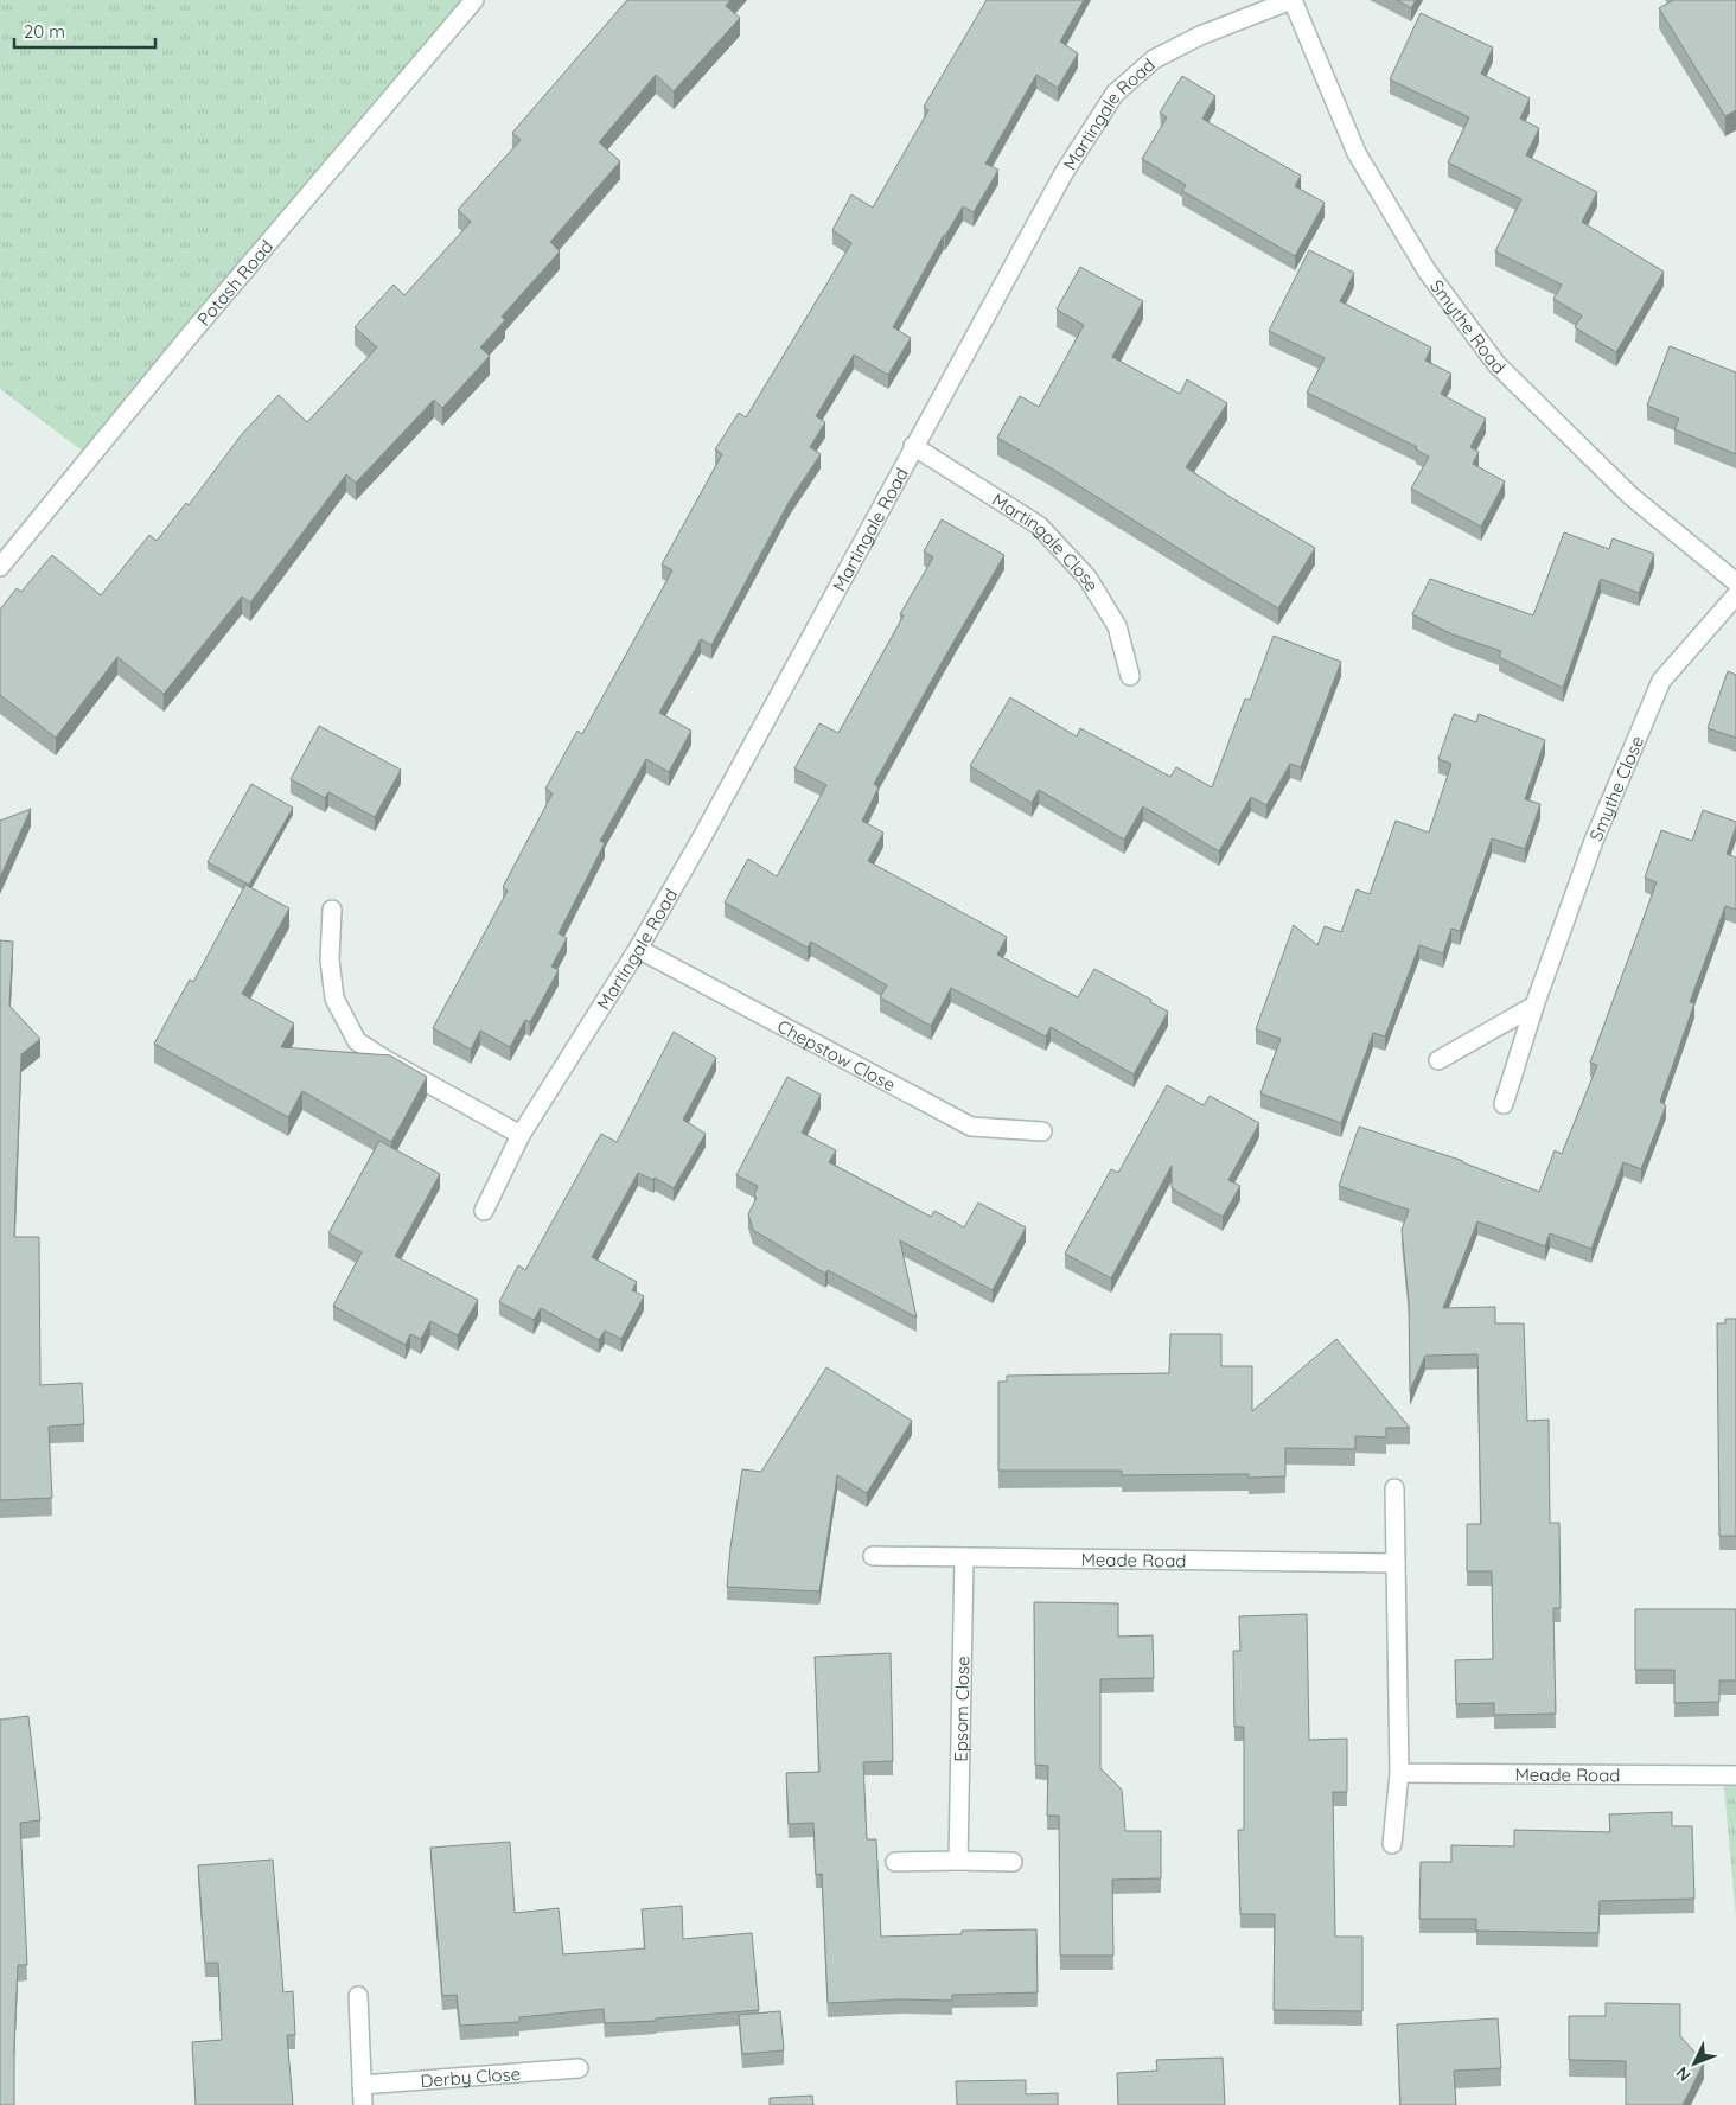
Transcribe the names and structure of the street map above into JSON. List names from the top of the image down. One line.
{"streets":{"street":["Martingale Road","Potash Road","Smythe Road","Martingale Close","Smythe Close","Chepstow Close","Meade Road","Epsom Close","Derby Close"]},"crossings":[["Martingale Road","Smythe Road"],["Martingale Road","Martingale Close"],["Martingale Road","Chepstow Close"],["Meade Road","Epsom Close"]],"scale_bar":"20 m","north":"bottom left"}
